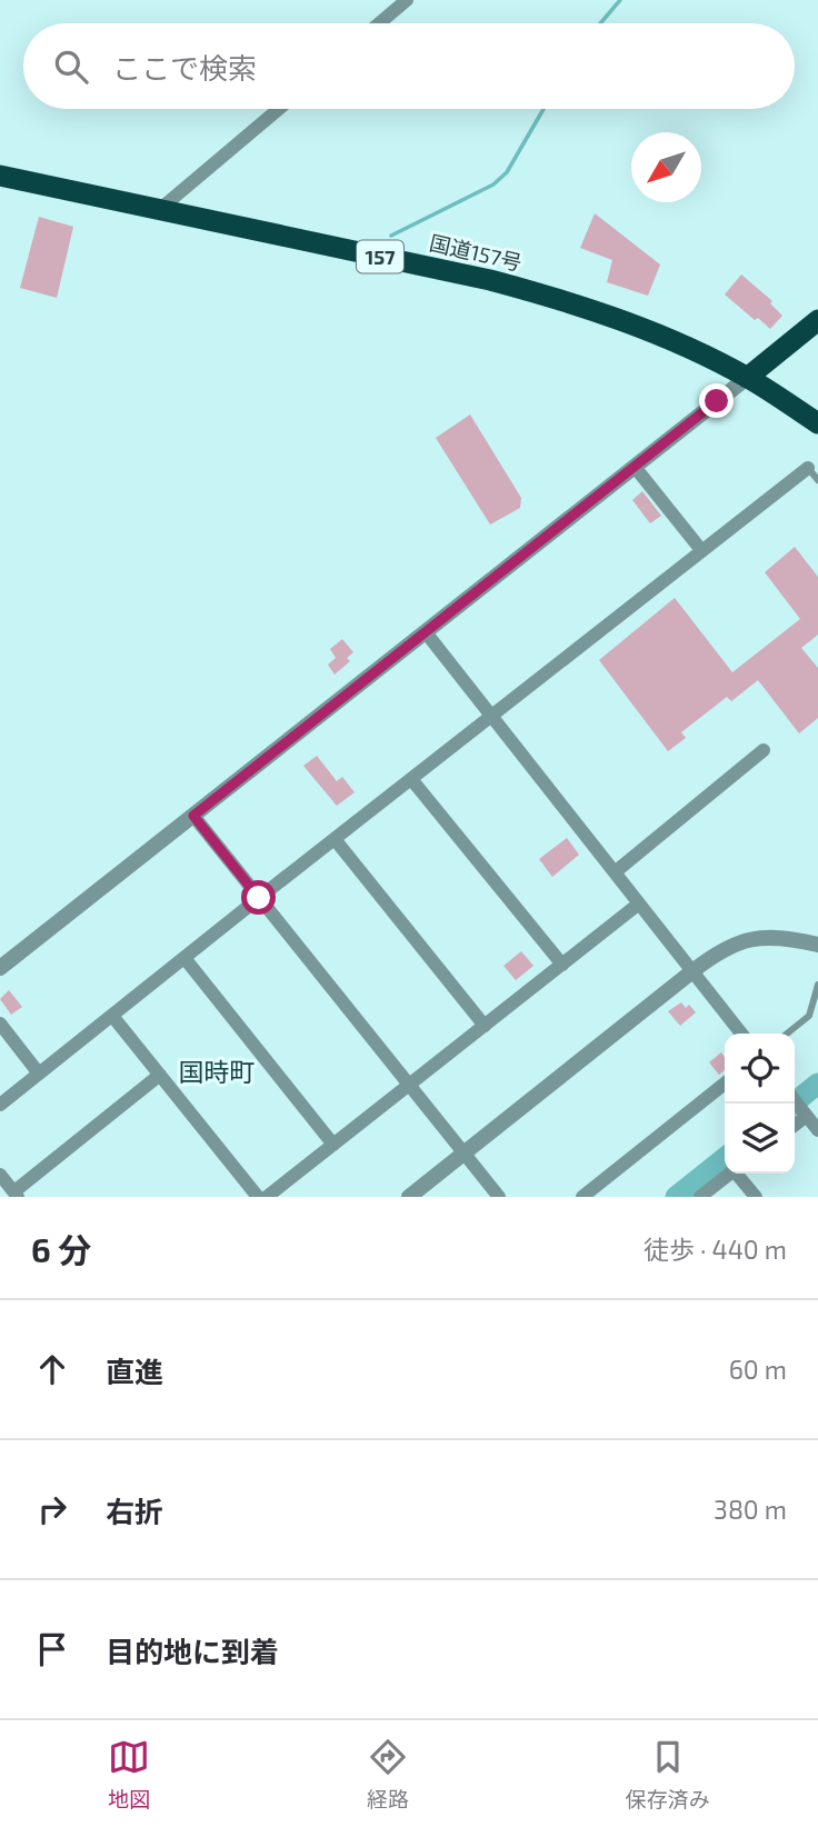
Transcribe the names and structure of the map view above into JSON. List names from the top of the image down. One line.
{"streets":{"highway":["国道157号","157"]},"districts":["国時町"],"north":"bottom left","page":{"search":"ここで検索","heading":["6 分","徒歩 · 440 m"],"list":[["直進","60 m"],["右折","380 m"],"目的地に到着"],"nav":["地図","経路","保存済み"]}}
